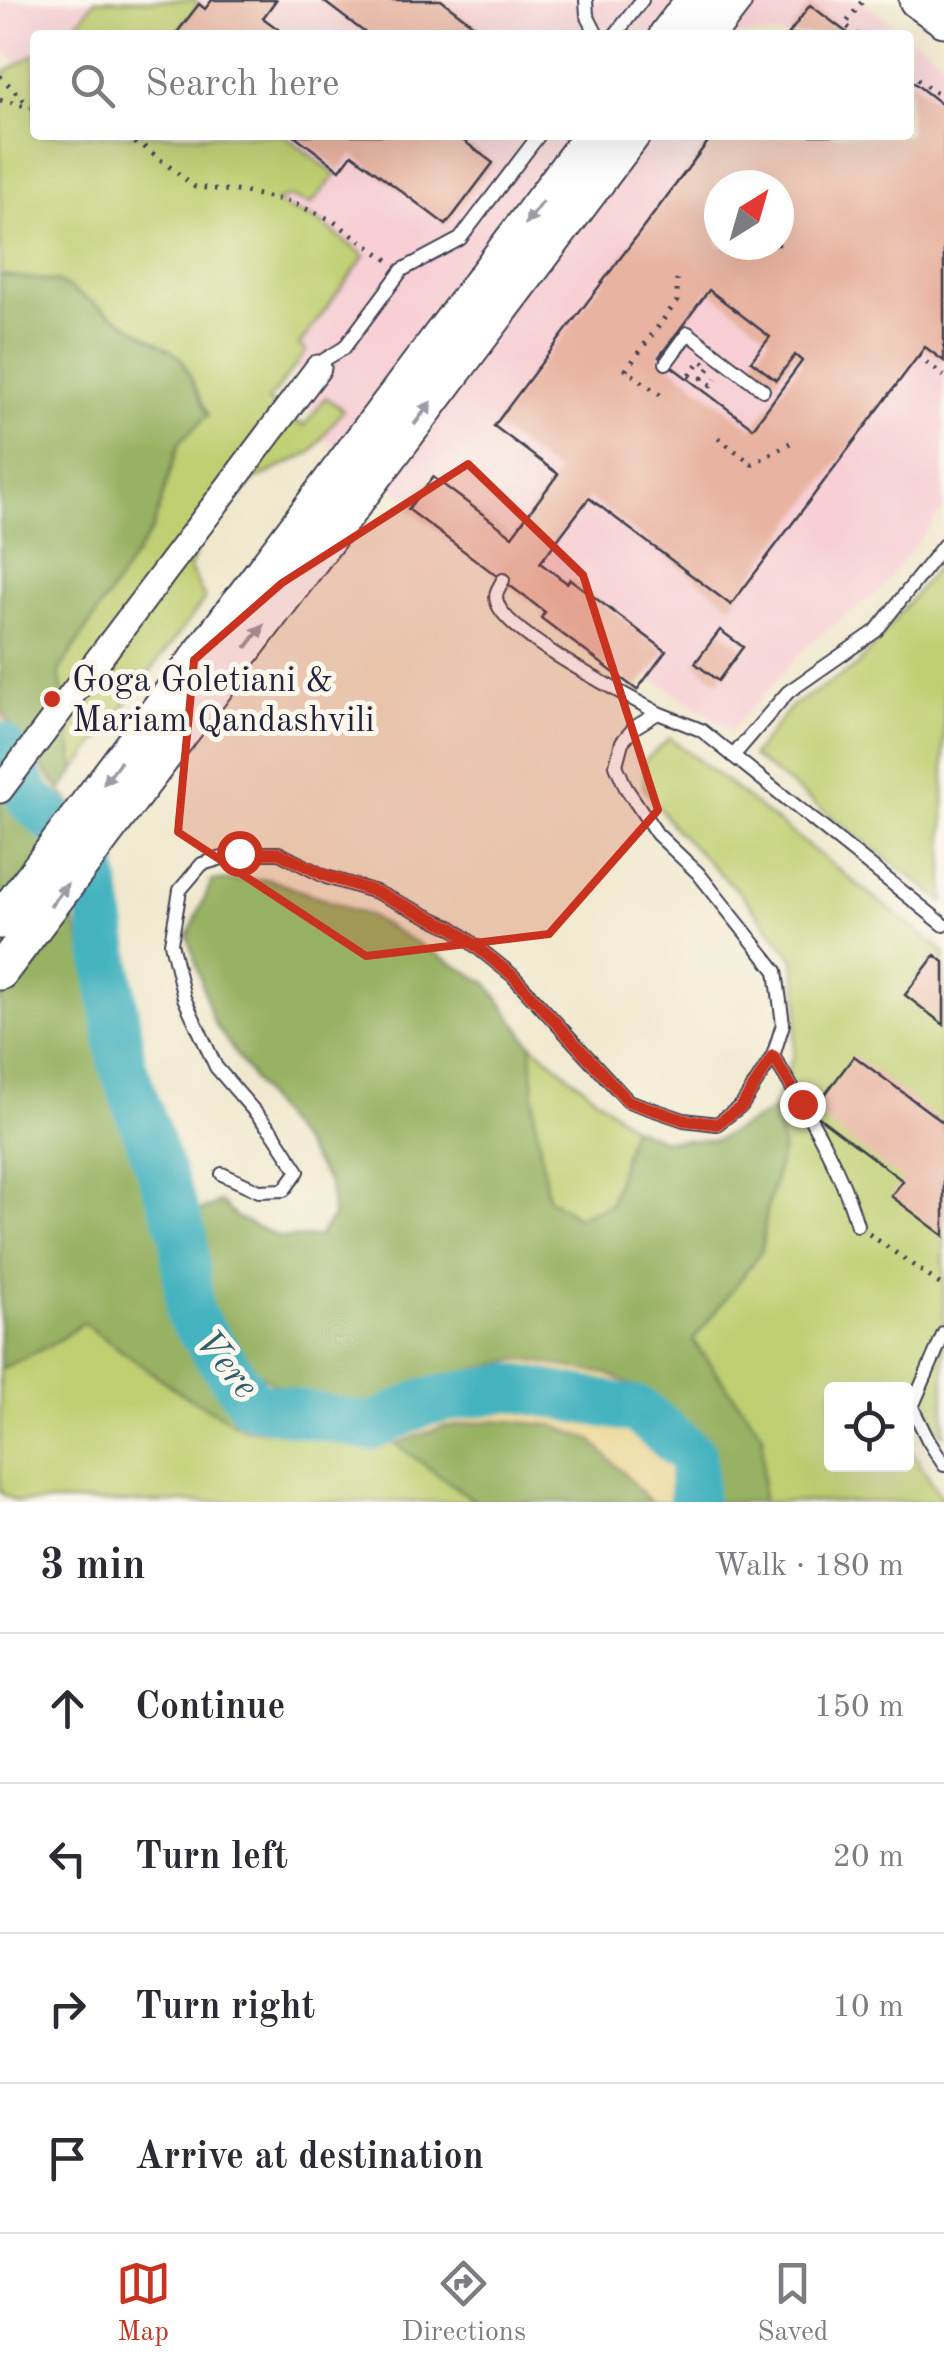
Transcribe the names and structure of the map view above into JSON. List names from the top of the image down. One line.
{"water":["Vere"],"places":["Goga Goletiani & Mariam Qandashvili"],"north":"top right","page":{"search":"Search here","heading":["3 min","Walk · 180 m"],"list":[["Continue","150 m"],["Turn left","20 m"],["Turn right","10 m"],"Arrive at destination"],"nav":["Map","Directions","Saved"]}}
